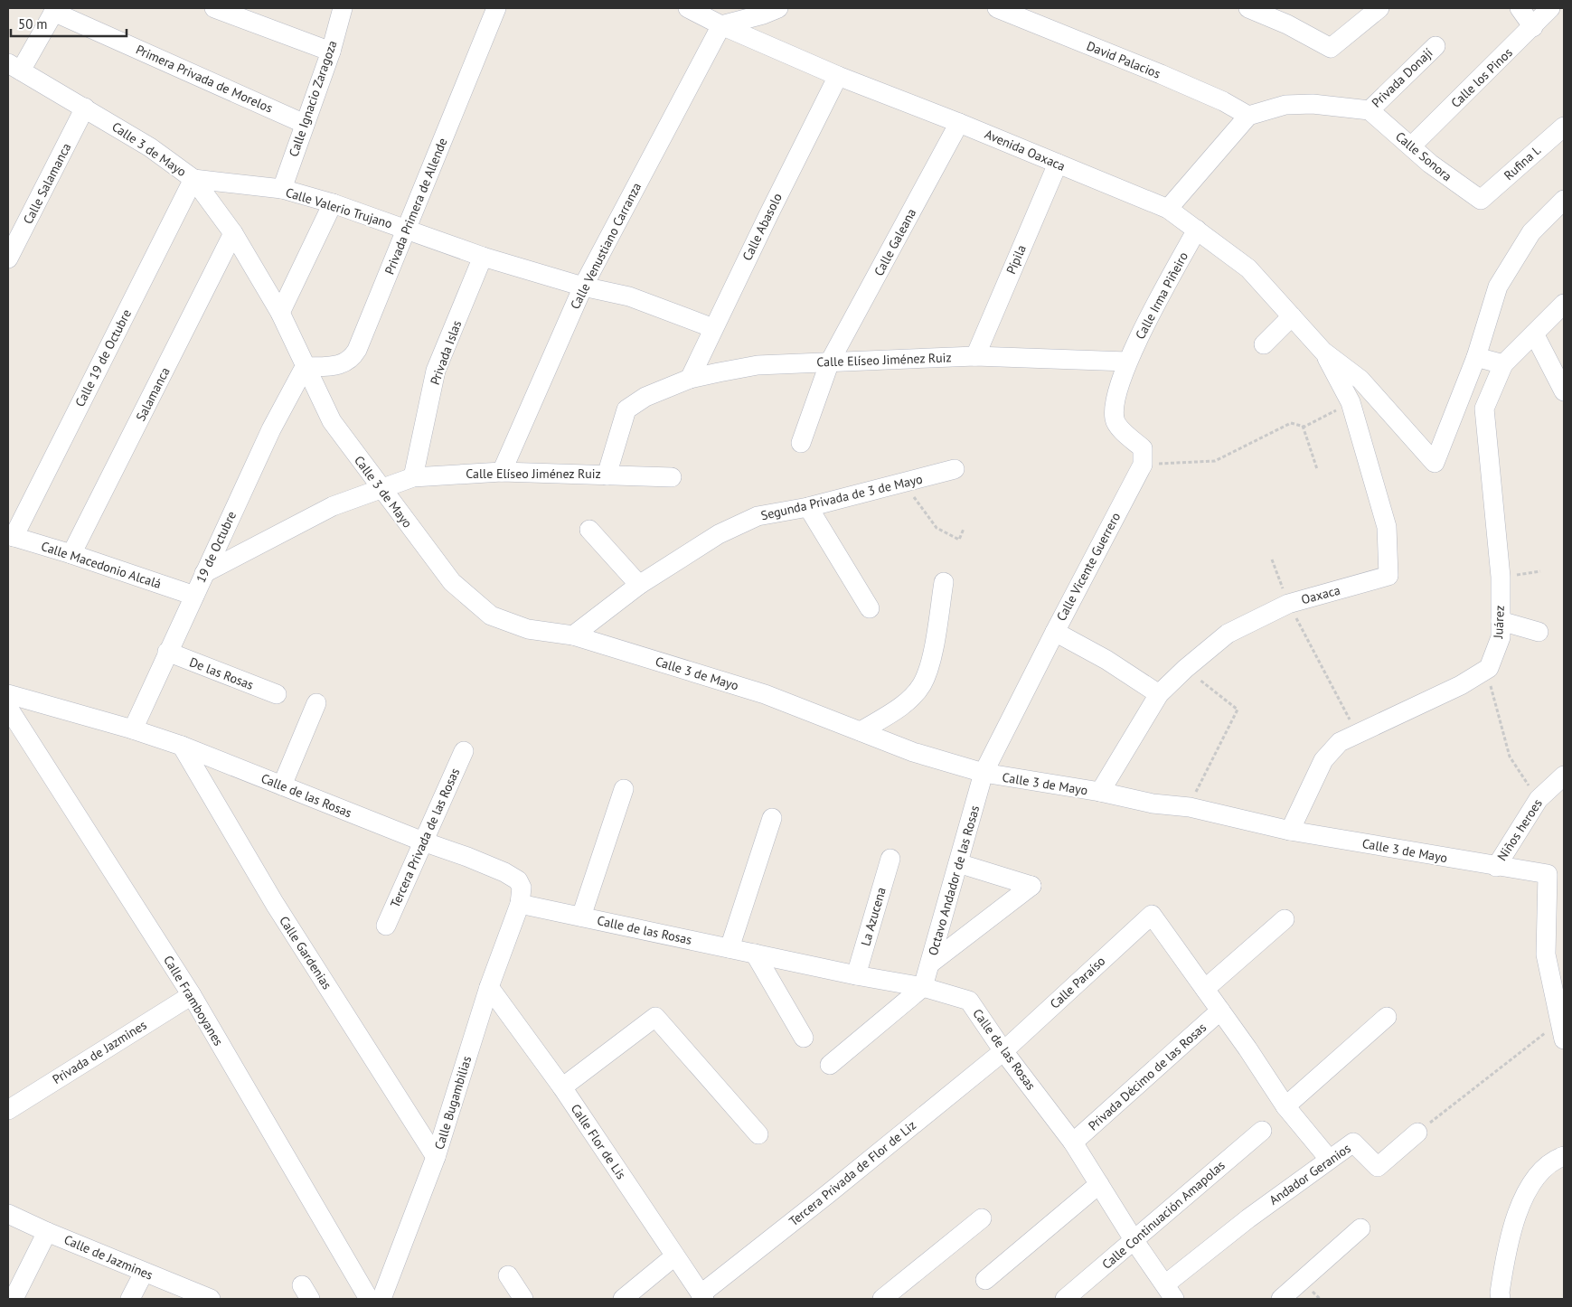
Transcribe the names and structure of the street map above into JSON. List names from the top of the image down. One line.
{"streets":{"street":["David Palacios","Privada Donají","Calle los Pinos","Primera Privada de Morelos","Calle Ignacio Zaragoza","Calle 3 de Mayo","Avenida Oaxaca","Calle Sonora","Rufina l.","Calle Salamanca","Privada Primera de Allende","Calle Valerio Trujano","Calle Abasolo","Calle Galeana","Calle Venustiano Carranza","Pípila","Calle Irma Piñeiro","Privada Islas","Calle 19 de Octubre","Calle Elíseo Jiménez Ruiz","Salamanca","Segunda Privada de 3 de Mayo","19 de Octubre","Calle Macedonio Alcalá","Calle Vicente Guerrero","Oaxaca","Juárez","De las Rosas","Calle de las Rosas","Niños heroes","Tercera Privada de las Rosas","Octavo Andador de las Rosas","La Azucena","Calle Gardenias","Calle Paraíso","Calle Framboyanes","Privada de Jazmines","Privada Décimo de las Rosas","Calle Bugambilias","Calle Flor de Lis","Tercera Privada de Flor de Liz","Andador Geranios","Calle Continuación Amapolas","Calle de Jazmines"]},"crossings":[["Privada Donají","Calle Sonora"],["Calle los Pinos","Calle Sonora"],["Primera Privada de Morelos","Calle Ignacio Zaragoza"],["Calle Ignacio Zaragoza","Calle Valerio Trujano"],["Calle 3 de Mayo","Calle Salamanca"],["Calle 3 de Mayo","Privada Primera de Allende"],["Calle 3 de Mayo","Calle Valerio Trujano"],["Calle 3 de Mayo","Calle 19 de Octubre"],["Calle 3 de Mayo","Calle Elíseo Jiménez Ruiz"],["Calle 3 de Mayo","Salamanca"],["Calle 3 de Mayo","Segunda Privada de 3 de Mayo"],["Calle 3 de Mayo","19 de Octubre"],["Calle 3 de Mayo","Calle Vicente Guerrero"],["Calle 3 de Mayo","Oaxaca"],["Calle 3 de Mayo","Niños heroes"],["Calle 3 de Mayo","Octavo Andador de las Rosas"],["Avenida Oaxaca","Calle Abasolo"],["Avenida Oaxaca","Calle Galeana"],["Avenida Oaxaca","Calle Venustiano Carranza"],["Avenida Oaxaca","Pípila"],["Avenida Oaxaca","Calle Irma Piñeiro"],["Avenida Oaxaca","Oaxaca"],["Calle Sonora","Rufina l."],["Privada Primera de Allende","Calle Valerio Trujano"],["Privada Primera de Allende","19 de Octubre"],["Calle Valerio Trujano","Calle Abasolo"],["Calle Valerio Trujano","Calle Venustiano Carranza"],["Calle Valerio Trujano","Privada Islas"],["Calle Valerio Trujano","Calle 19 de Octubre"],["Calle Abasolo","Calle Elíseo Jiménez Ruiz"],["Calle Galeana","Calle Elíseo Jiménez Ruiz"],["Calle Venustiano Carranza","Calle Elíseo Jiménez Ruiz"],["Pípila","Calle Elíseo Jiménez Ruiz"],["Calle Irma Piñeiro","Calle Elíseo Jiménez Ruiz"],["Privada Islas","Calle Elíseo Jiménez Ruiz"],["Calle 19 de Octubre","Calle Macedonio Alcalá"],["Calle Elíseo Jiménez Ruiz","19 de Octubre"],["Salamanca","Calle Macedonio Alcalá"],["19 de Octubre","Calle Macedonio Alcalá"],["19 de Octubre","De las Rosas"],["19 de Octubre","Calle de las Rosas"],["Calle Vicente Guerrero","Octavo Andador de las Rosas"],["Calle de las Rosas","Tercera Privada de las Rosas"],["Calle de las Rosas","Octavo Andador de las Rosas"],["Calle de las Rosas","La Azucena"],["Calle de las Rosas","Calle Gardenias"],["Calle de las Rosas","Calle Paraíso"],["Calle de las Rosas","Privada Décimo de las Rosas"],["Calle de las Rosas","Calle Bugambilias"],["Calle de las Rosas","Tercera Privada de Flor de Liz"],["Calle de las Rosas","Andador Geranios"],["Calle de las Rosas","Calle Continuación Amapolas"],["Calle Gardenias","Calle Bugambilias"],["Calle Paraíso","Tercera Privada de Flor de Liz"],["Calle Framboyanes","Privada de Jazmines"],["Calle Bugambilias","Calle Flor de Lis"],["Calle Flor de Lis","Tercera Privada de Flor de Liz"]],"scale_bar":"50 m"}
